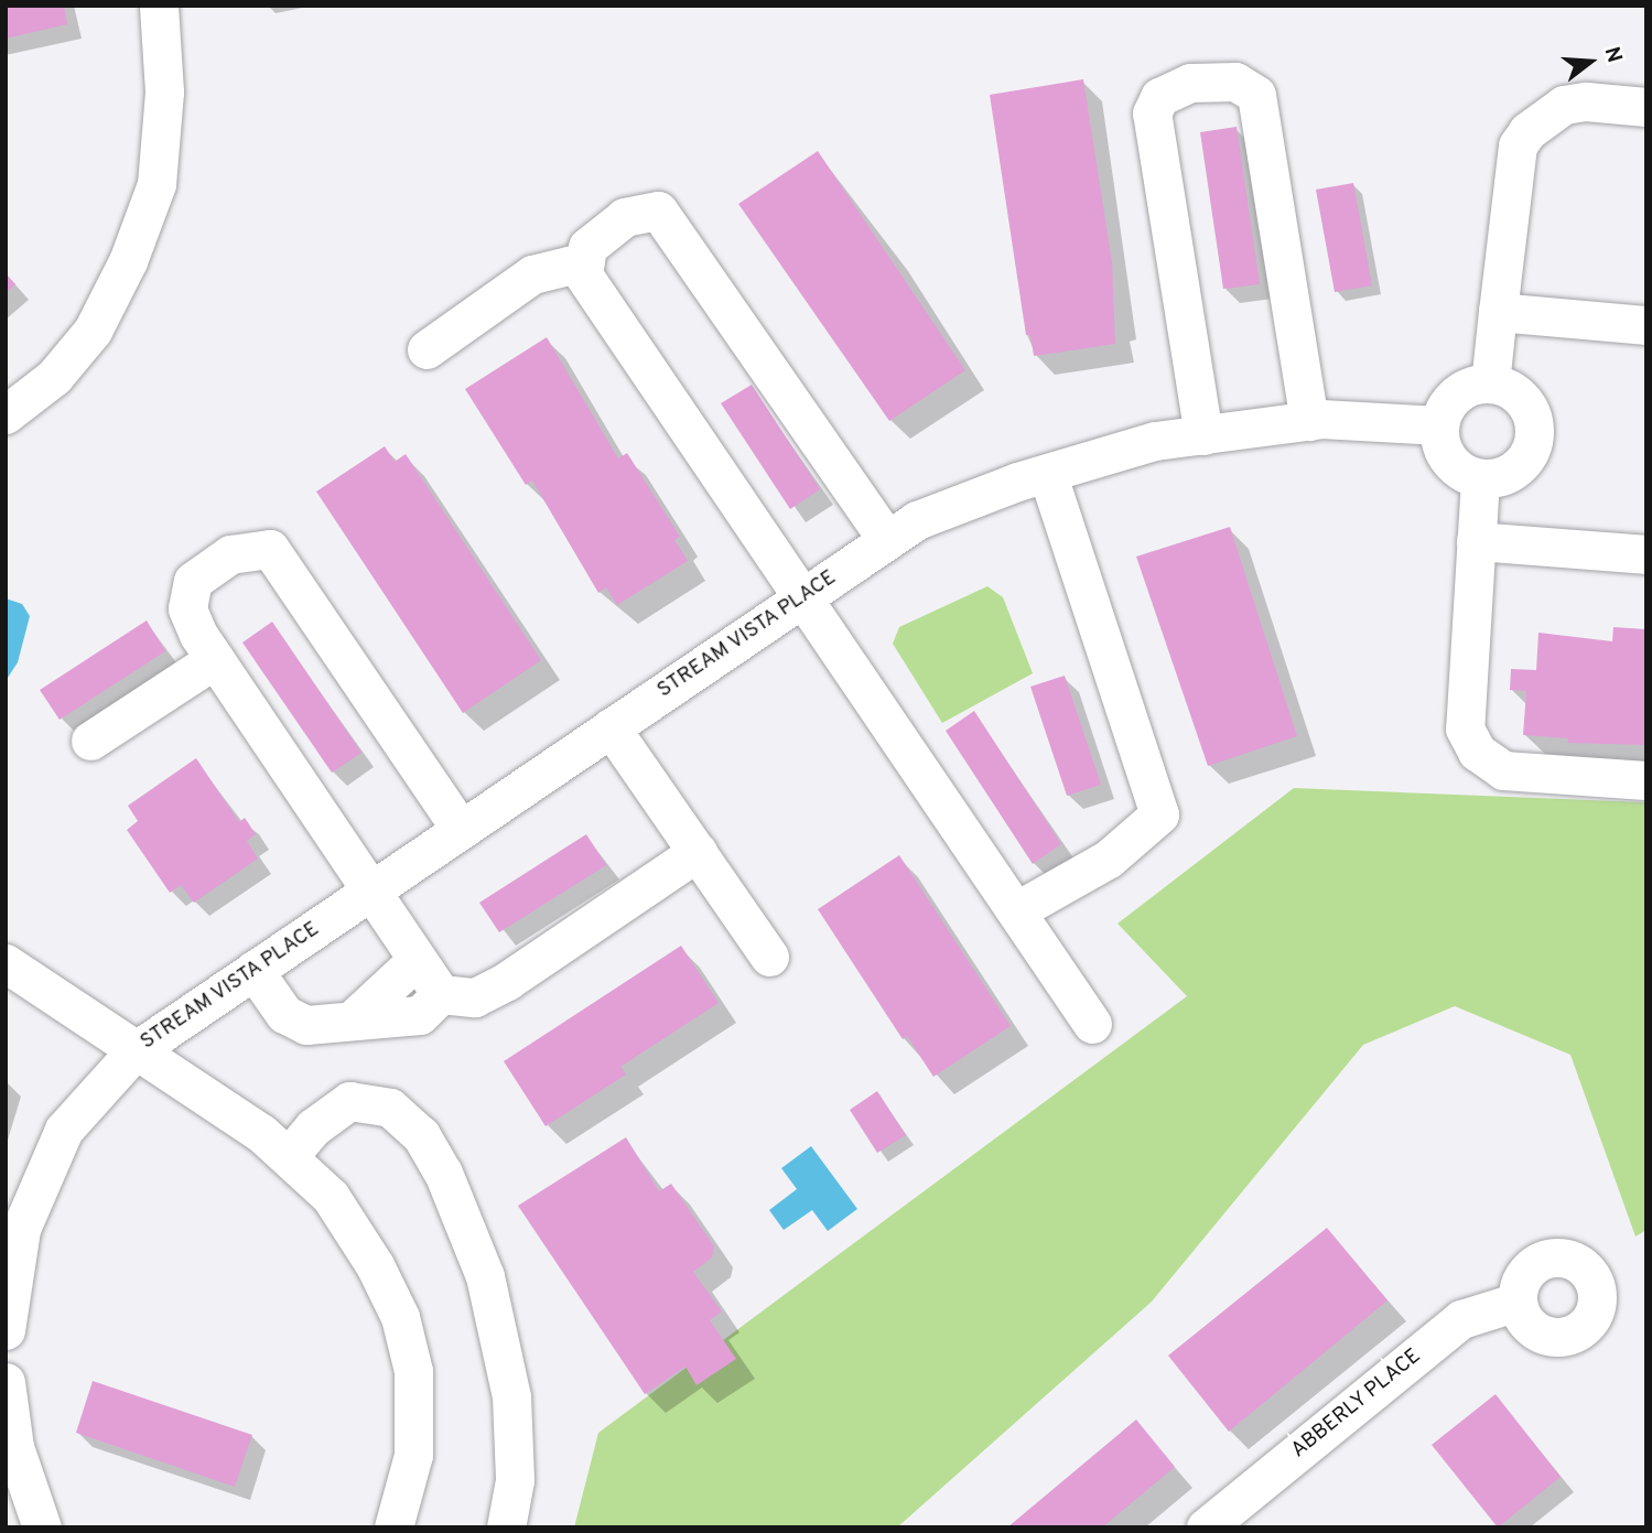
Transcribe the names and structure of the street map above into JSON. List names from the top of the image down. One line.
{"streets":{"street":["STREAM VISTA PLACE","ABBERLY PLACE"]},"north":"right"}
